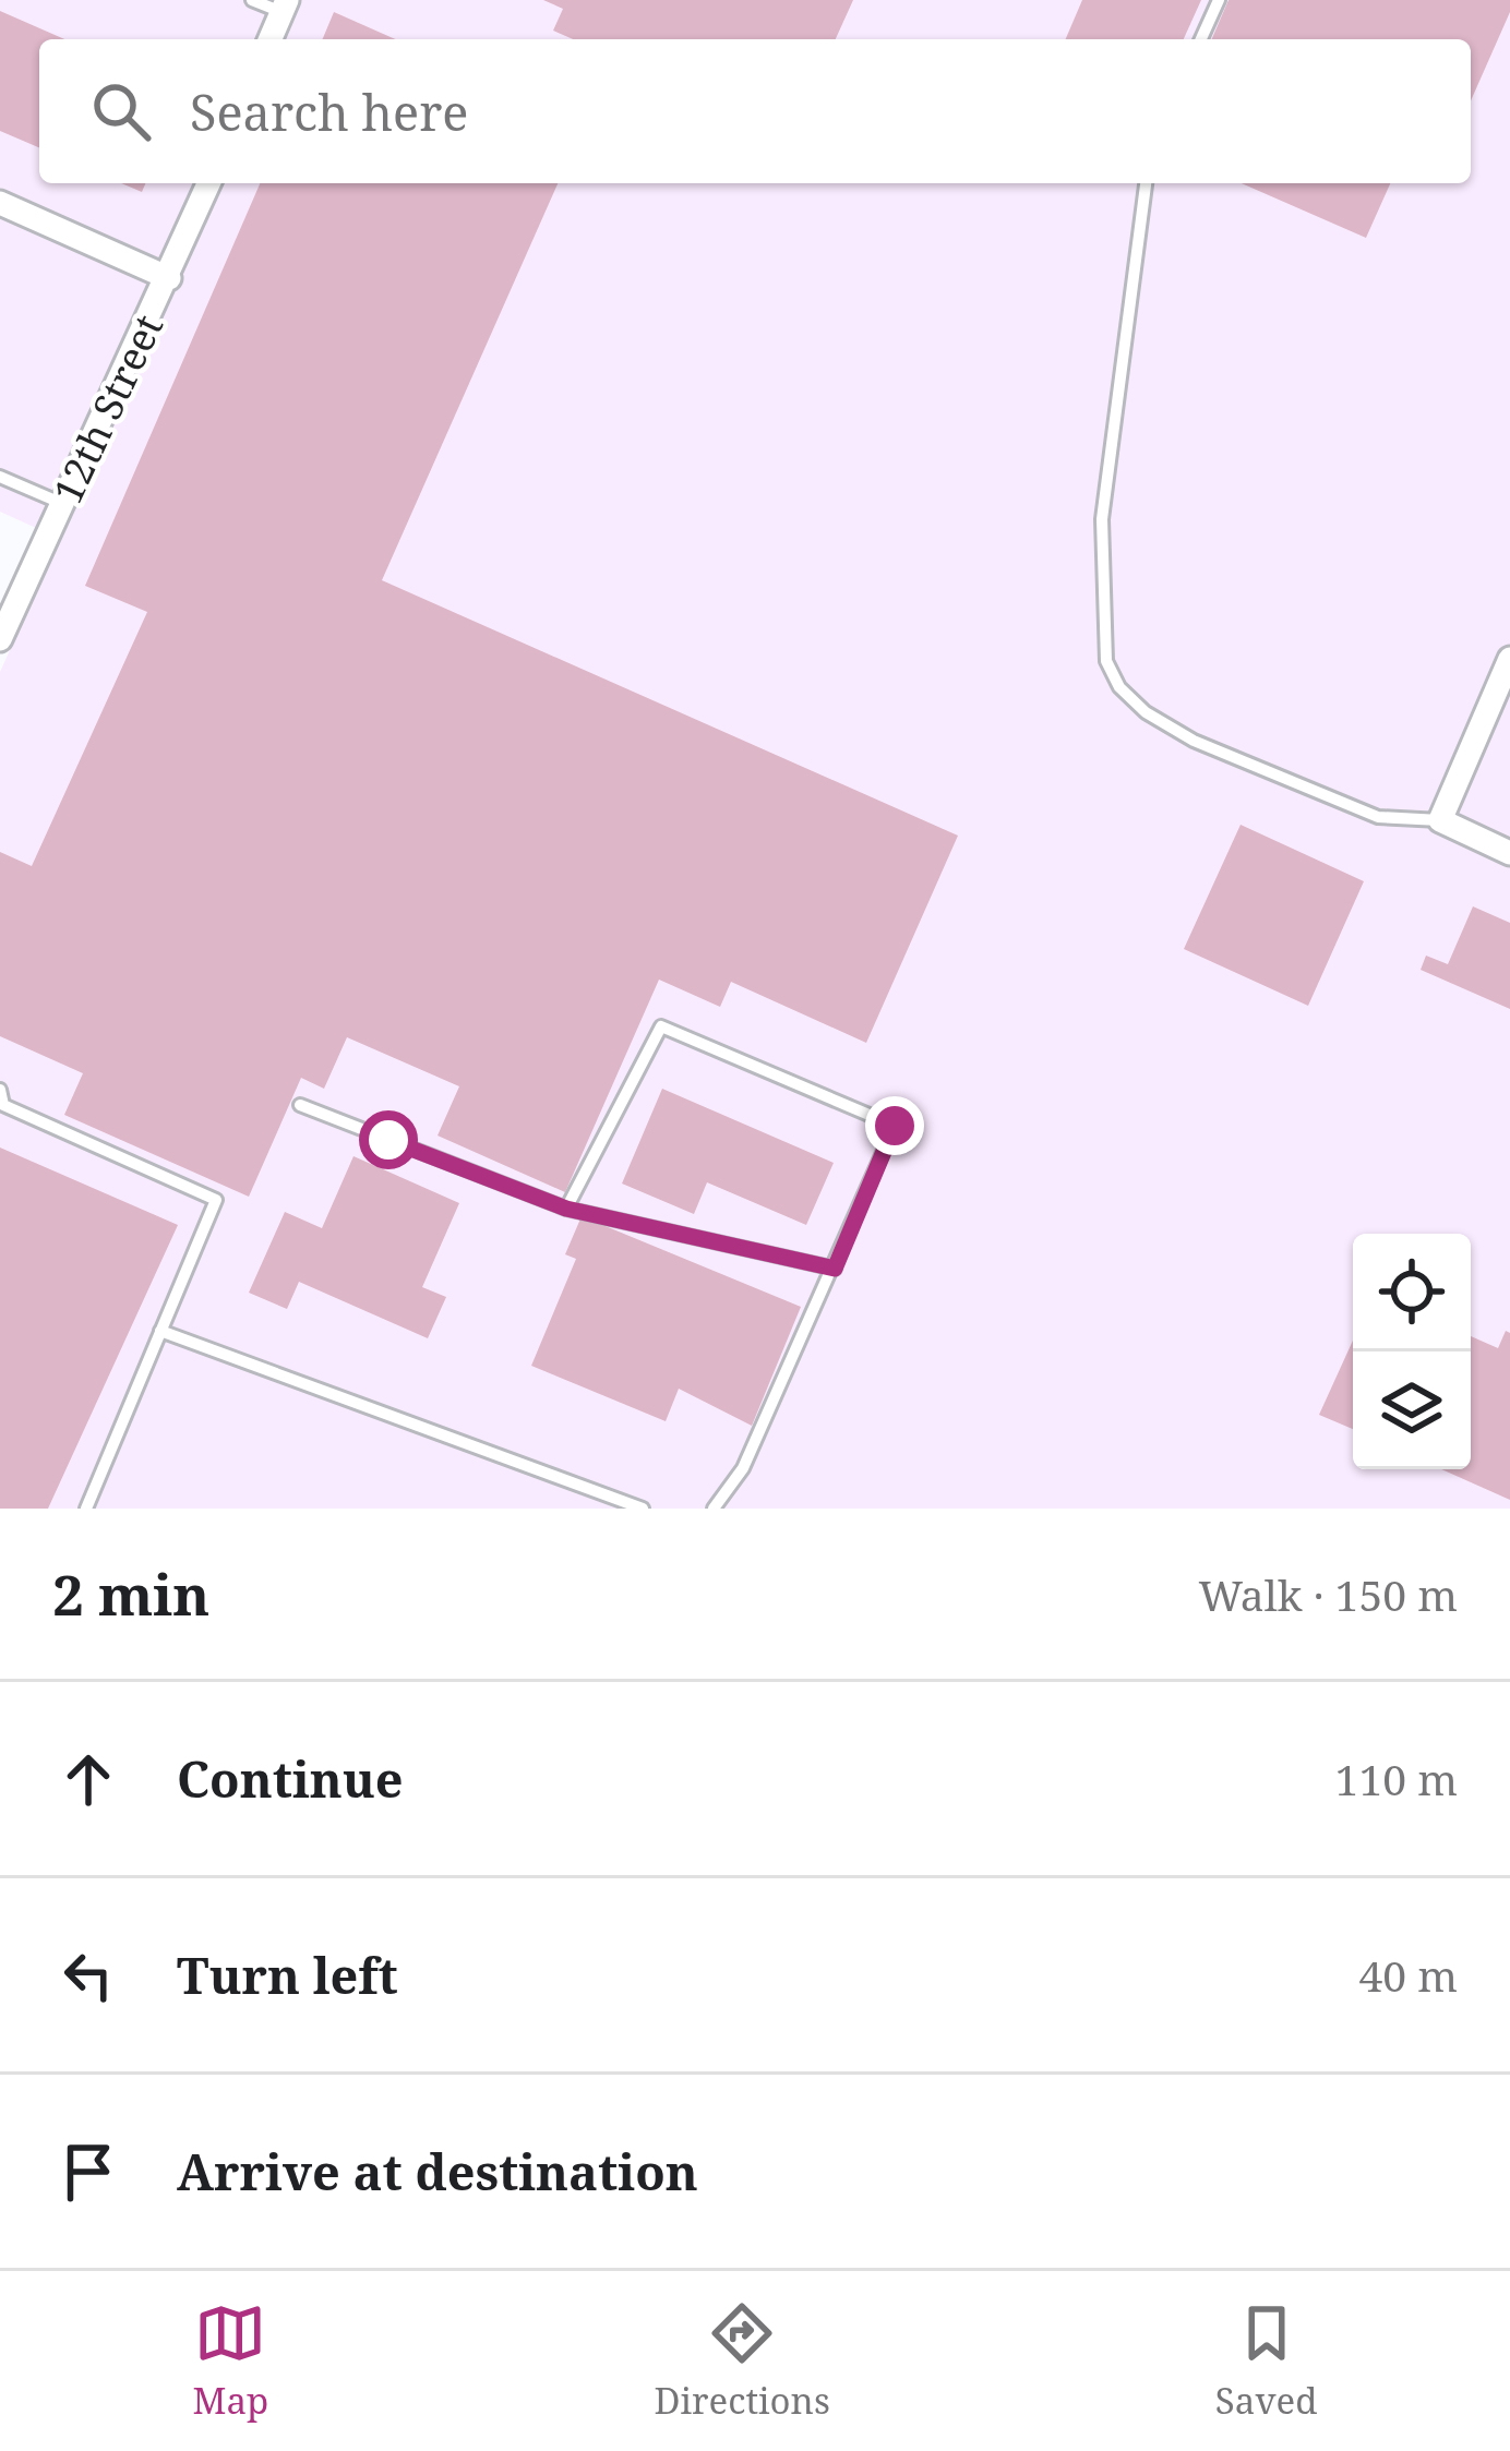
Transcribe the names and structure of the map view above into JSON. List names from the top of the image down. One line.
{"streets":{"street":["12th Street"]},"page":{"search":"Search here","heading":["2 min","Walk · 150 m"],"list":[["Continue","110 m"],["Turn left","40 m"],"Arrive at destination"],"nav":["Map","Directions","Saved"]}}
